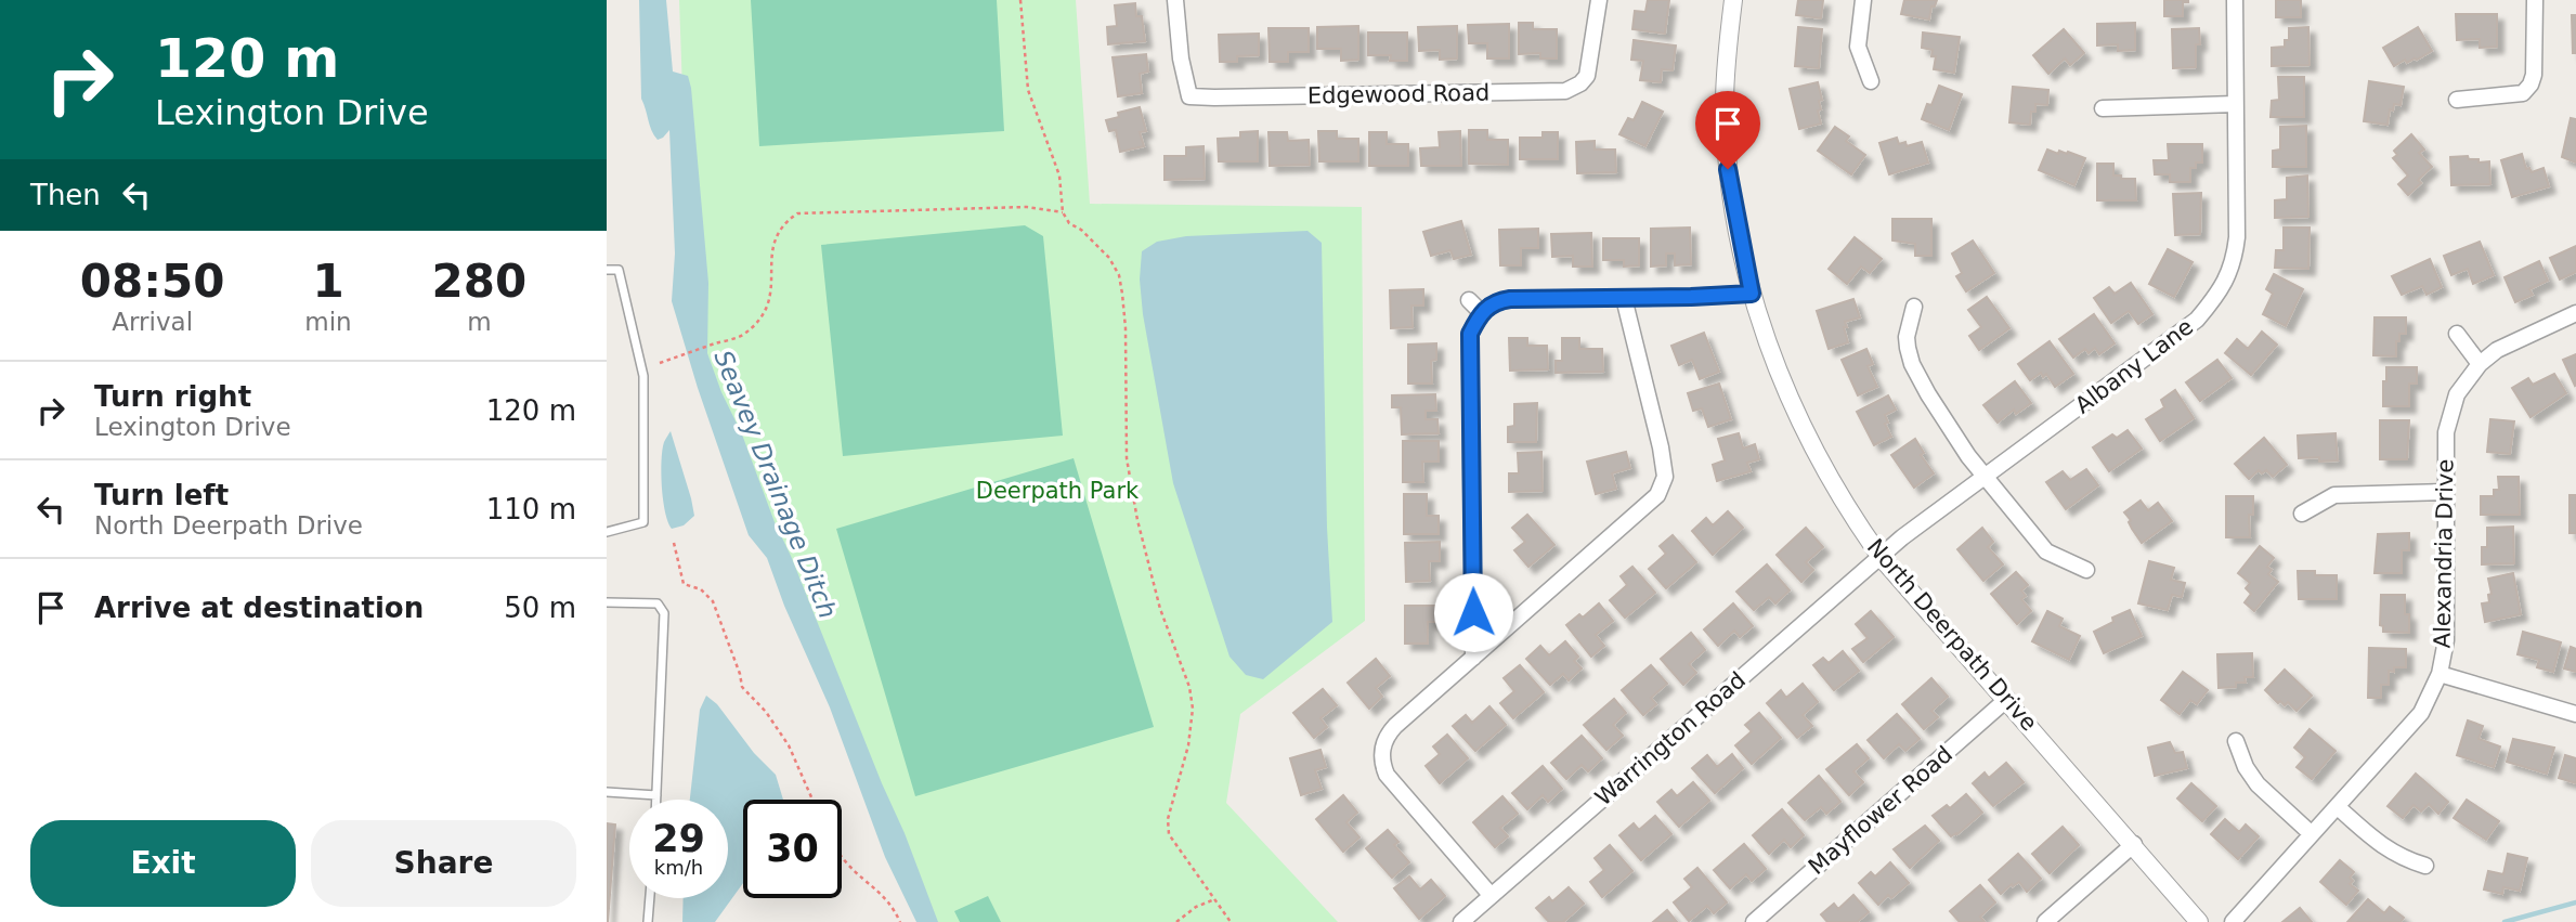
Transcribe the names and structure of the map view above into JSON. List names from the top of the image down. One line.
{"streets":{"street":["Edgewood Road","Albany Lane","Alexandria Drive","North Deerpath Drive","Warrington Road","Mayflower Road"]},"crossings":[["Albany Lane","North Deerpath Drive"],["Albany Lane","Warrington Road"],["North Deerpath Drive","Warrington Road"],["North Deerpath Drive","Mayflower Road"]],"water":["Seavey Drainage Ditch"],"parks":["Deerpath Park"],"page":{"turn":["120 m","Lexington Drive"],"then":"Then","eta":["08:50","Arrival","1","min","280","m"],"list":[{"name":"Turn right","note":"Lexington Drive","value":"120 m"},{"name":"Turn left","note":"North Deerpath Drive","value":"110 m"},{"name":"Arrive at destination","value":"50 m"}],"speed":"29 km/h","limit":"30","buttons":["Exit","Share"]}}
